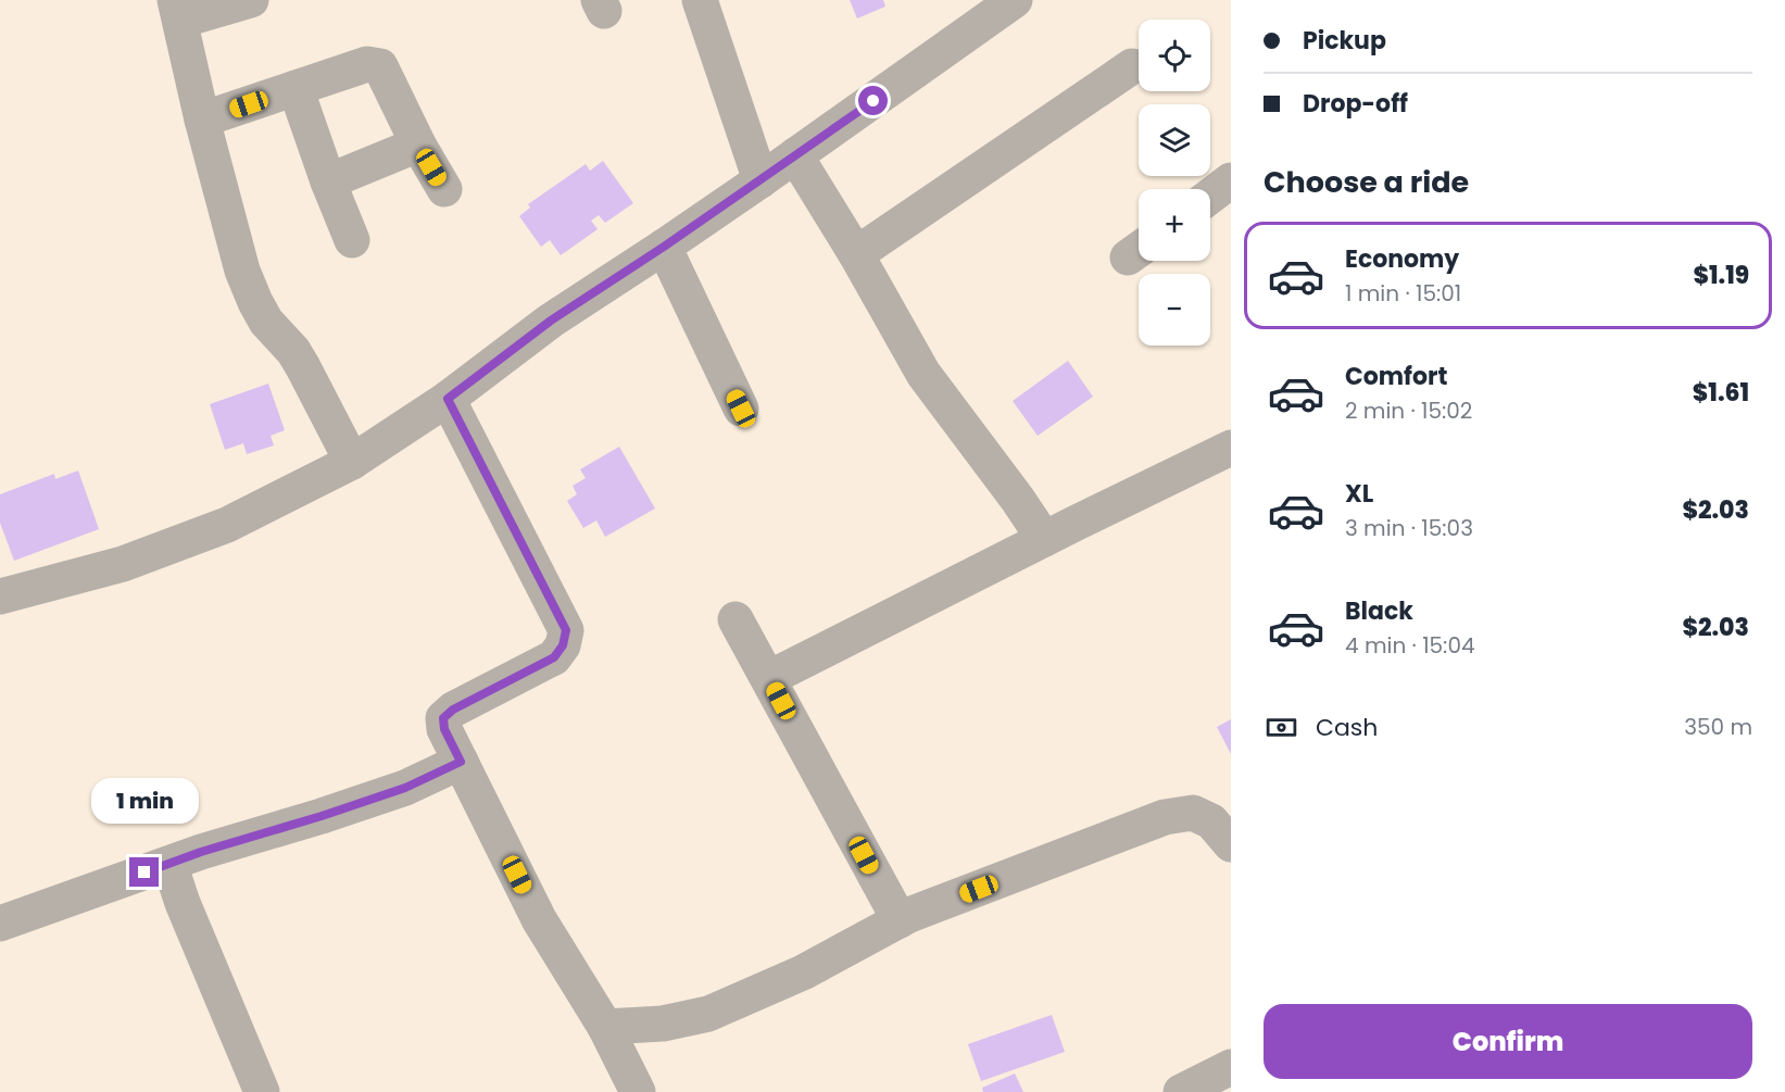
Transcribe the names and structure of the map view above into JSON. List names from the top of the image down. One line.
{"page":{"banner":["Pickup","Drop-off"],"map_buttons":["+","−"],"heading":"Choose a ride","list":[{"name":"Economy","note":"1 min · 15:01","value":"$1.19"},{"name":"Comfort","note":"2 min · 15:02","value":"$1.61"},{"name":"XL","note":"3 min · 15:03","value":"$2.03"},{"name":"Black","note":"4 min · 15:04","value":"$2.03"}],"pay":["Cash","350 m"],"bubble":"1 min","buttons":"Confirm"}}
